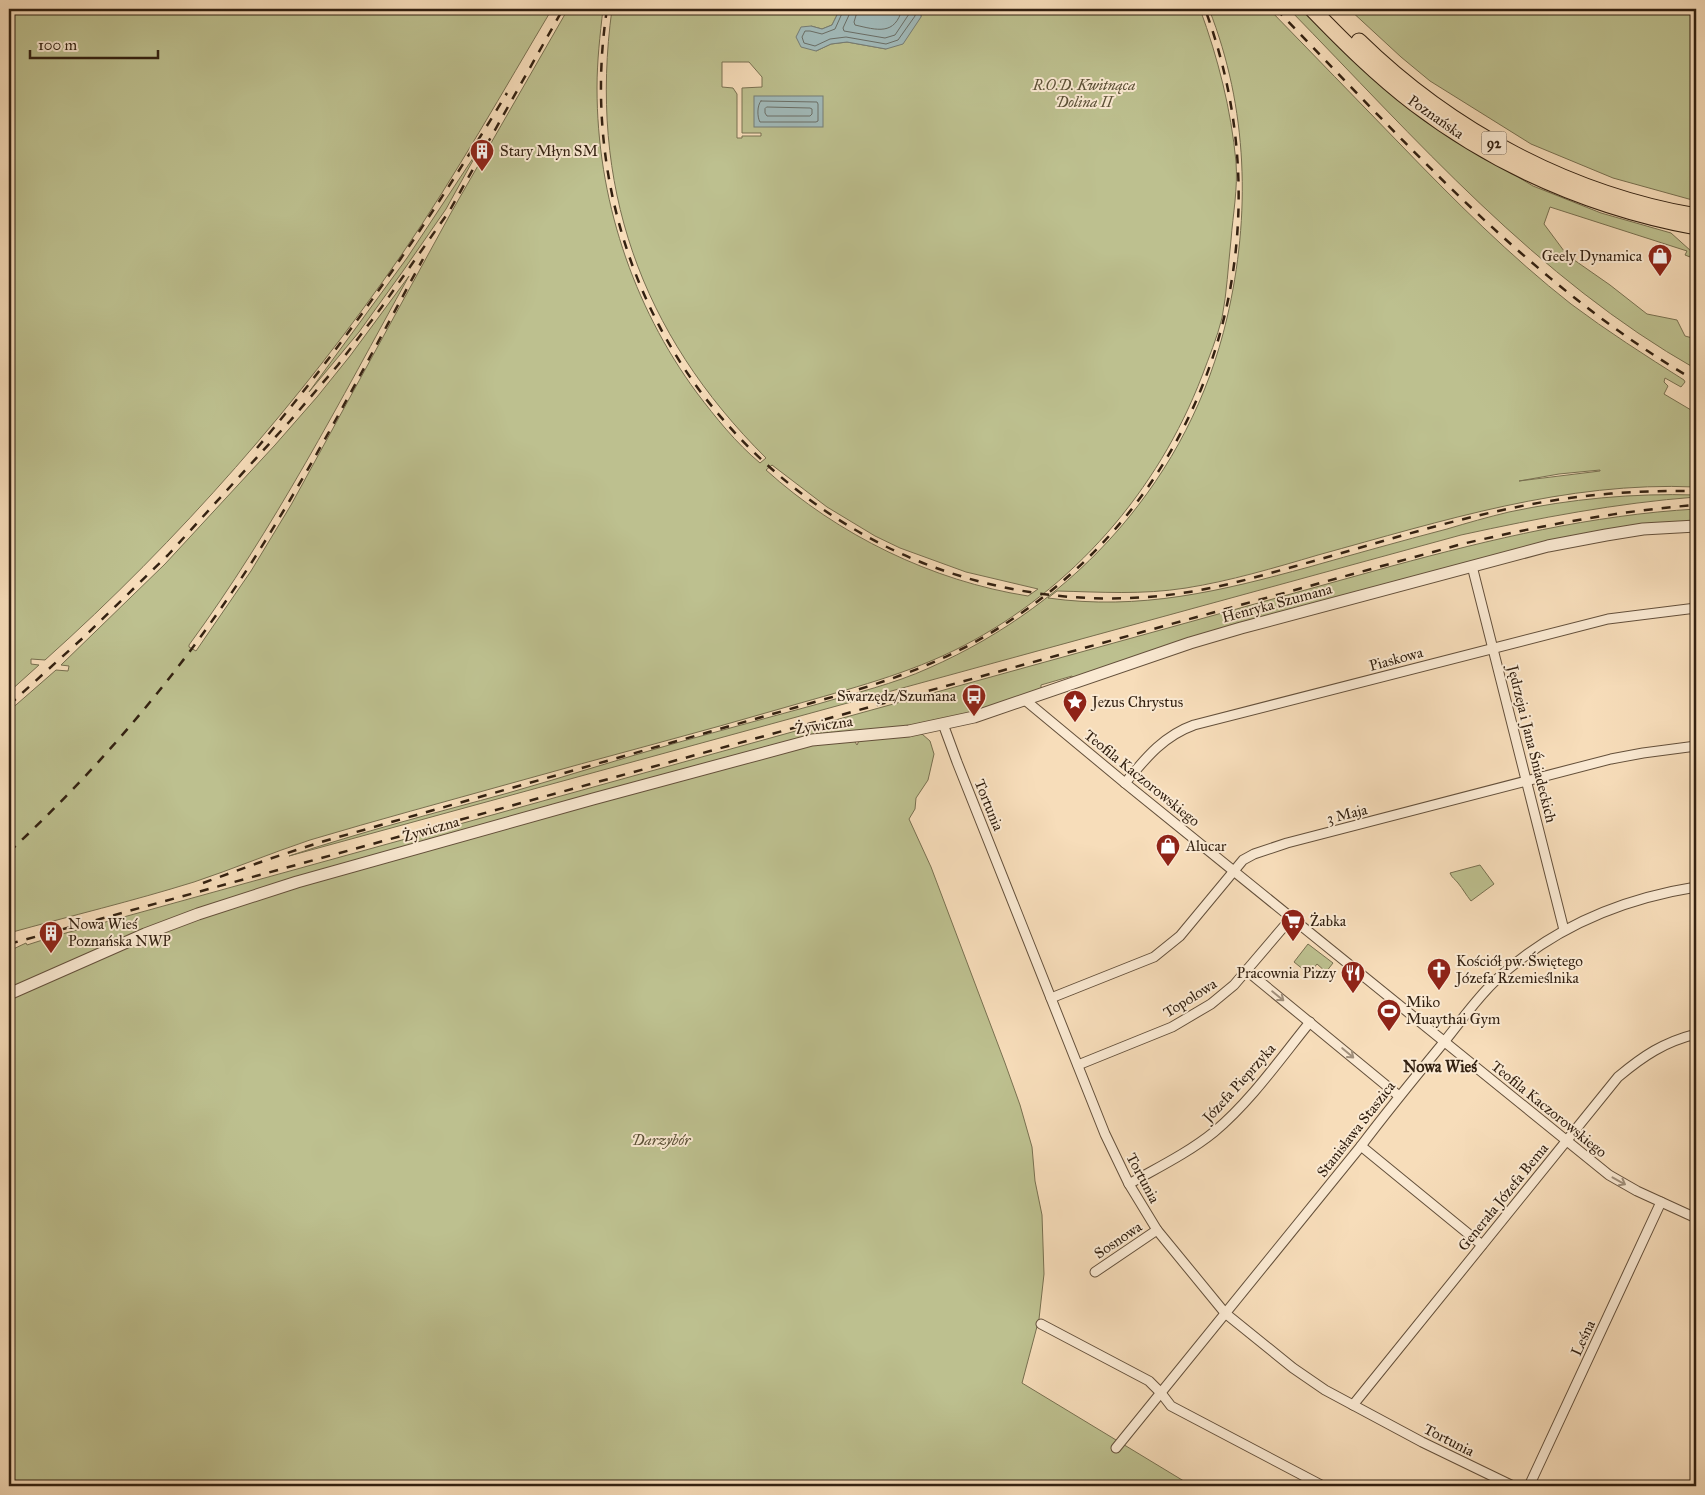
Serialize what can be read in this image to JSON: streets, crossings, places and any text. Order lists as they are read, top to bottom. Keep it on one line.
{"streets":{"main road":["Poznańska","92"],"street":["Henryka Szumana","Piaskowa","Żywiczna","Jędrzeja i Jana Śniadeckich","Teofila Kaczorowskiego","Tortunia","3 Maja","Topolowa","Józefa Pieprzyka","Stanisława Staszica","Generała Józefa Bema","Sosnowa","Leśna"]},"crossings":[["Henryka Szumana","Żywiczna"],["Henryka Szumana","Jędrzeja i Jana Śniadeckich"],["Henryka Szumana","Teofila Kaczorowskiego"],["Henryka Szumana","Tortunia"],["Piaskowa","Jędrzeja i Jana Śniadeckich"],["Piaskowa","Teofila Kaczorowskiego"],["Jędrzeja i Jana Śniadeckich","3 Maja"],["Jędrzeja i Jana Śniadeckich","Stanisława Staszica"],["Teofila Kaczorowskiego","3 Maja"],["Teofila Kaczorowskiego","Topolowa"],["Teofila Kaczorowskiego","Stanisława Staszica"],["Teofila Kaczorowskiego","Generała Józefa Bema"],["Teofila Kaczorowskiego","Leśna"],["Tortunia","3 Maja"],["Tortunia","Topolowa"],["Tortunia","Józefa Pieprzyka"],["Tortunia","Stanisława Staszica"],["Tortunia","Generała Józefa Bema"],["Tortunia","Sosnowa"]],"districts":["Nowa Wieś"],"parks":["R.O.D. Kwitnąca Dolina II","Darzybór"],"places":{"building":["Stary Młyn SM","Nowa Wieś Poznańska NWP"],"shop":["Geely Dynamica","Alucar"],"bus stop":["Swarzędz/Szumana"],"place":["Jezus Chrystus"],"supermarket":["Żabka"],"church":["Kościół pw. Świętego Józefa Rzemieślnika"],"restaurant":["Pracownia Pizzy"],"sports":["Miko Muaythai Gym"]},"scale_bar":"100 m"}
